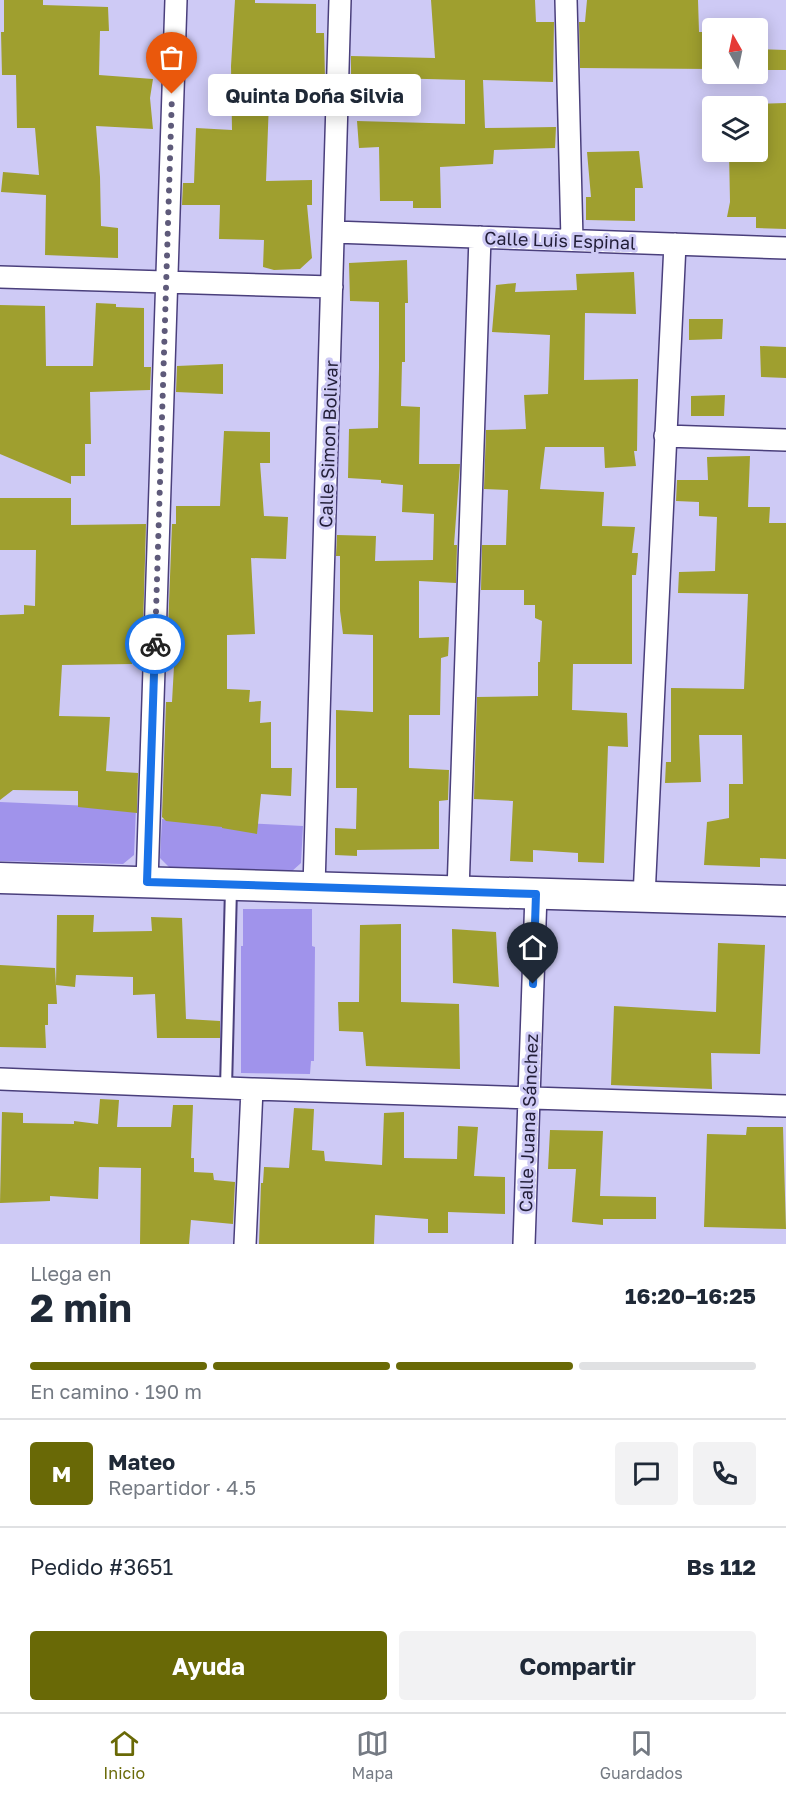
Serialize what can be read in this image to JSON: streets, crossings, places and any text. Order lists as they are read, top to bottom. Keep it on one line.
{"streets":{"street":["Calle Luis Espinal","Calle Simon Bolivar","Calle Juana Sánchez"]},"crossings":[["Calle Luis Espinal","Calle Simon Bolivar"]],"places":["Quinta Doña Silvia"],"north":"top","page":{"bubble":"Quinta Doña Silvia","heading":["2 min","Llega en","16:20–16:25"],"panel":["Mateo","Repartidor · 4.5","Pedido #3651","Bs 112"],"bar":"En camino · 190 m","round":"M","buttons":["Ayuda","Compartir"],"tabs":["Inicio","Mapa","Guardados"]}}
